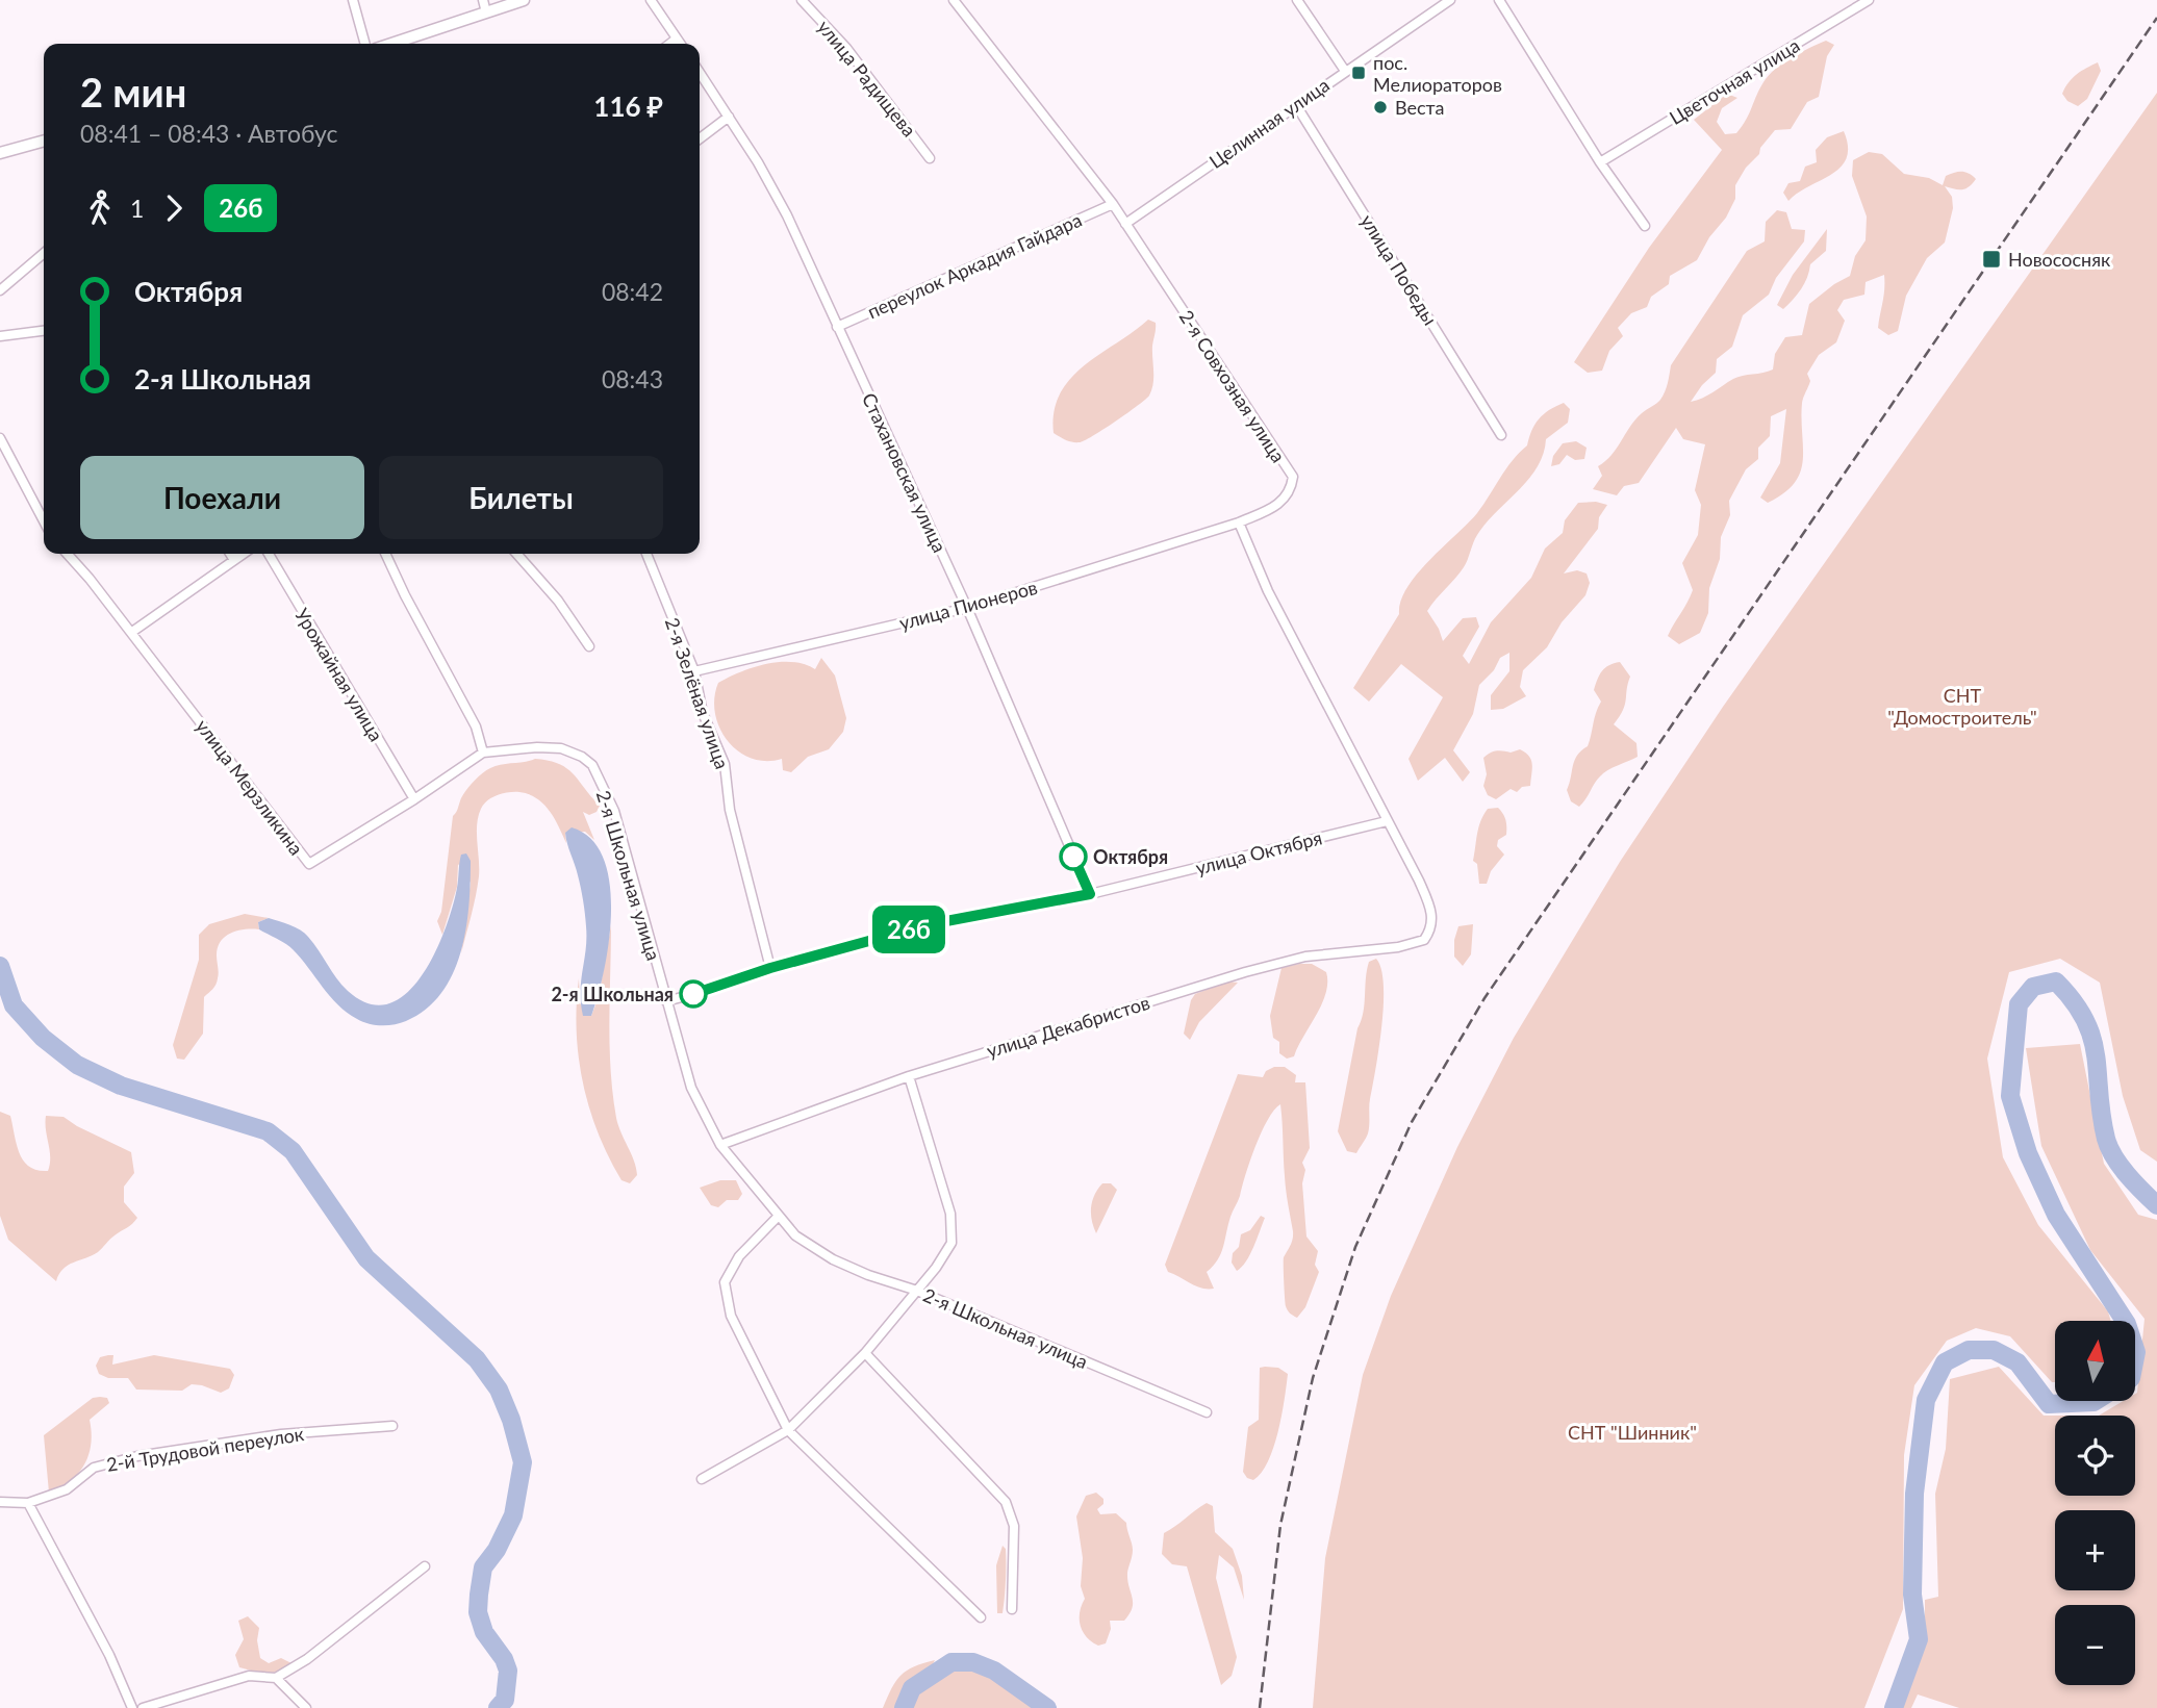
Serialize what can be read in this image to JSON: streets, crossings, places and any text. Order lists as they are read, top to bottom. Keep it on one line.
{"streets":{"street":["улица Радищева","Цветочная улица","Целинная улица","переулок Аркадия Гайдара","улица Победы","2-я Совхозная улица","Стахановская улица","улица Пионеров","Урожайная улица","2-я Зелёная улица","улица Мерзликина","улица Октября","2-я Школьная улица","улица Декабристов","2-й Трудовой переулок"]},"crossings":[["Целинная улица","улица Победы"],["Целинная улица","2-я Совхозная улица"],["переулок Аркадия Гайдара","2-я Совхозная улица"],["переулок Аркадия Гайдара","Стахановская улица"],["2-я Совхозная улица","улица Пионеров"],["Стахановская улица","улица Пионеров"],["Стахановская улица","улица Октября"],["улица Пионеров","2-я Зелёная улица"],["Урожайная улица","улица Мерзликина"],["2-я Зелёная улица","улица Октября"],["улица Мерзликина","2-я Школьная улица"],["улица Октября","2-я Школьная улица"],["улица Октября","улица Декабристов"],["2-я Школьная улица","улица Декабристов"]],"parks":["СНТ \"Домостроитель\"","СНТ \"Шинник\""],"places":{"transit":["пос. Мелиораторов","Новососняк"],"other":["Веста","Октября","2-я Школьная"]},"lines":["bus line 26б"],"north":"top","page":{"on_map":"26б","heading":["2 мин","08:41 – 08:43 · Автобус","116 ₽"],"legs":["1","26б"],"list":[{"name":"Октября","value":"08:42"},{"name":"2-я Школьная","value":"08:43"}],"buttons":["Поехали","Билеты"],"map_buttons":["+","−"]}}
